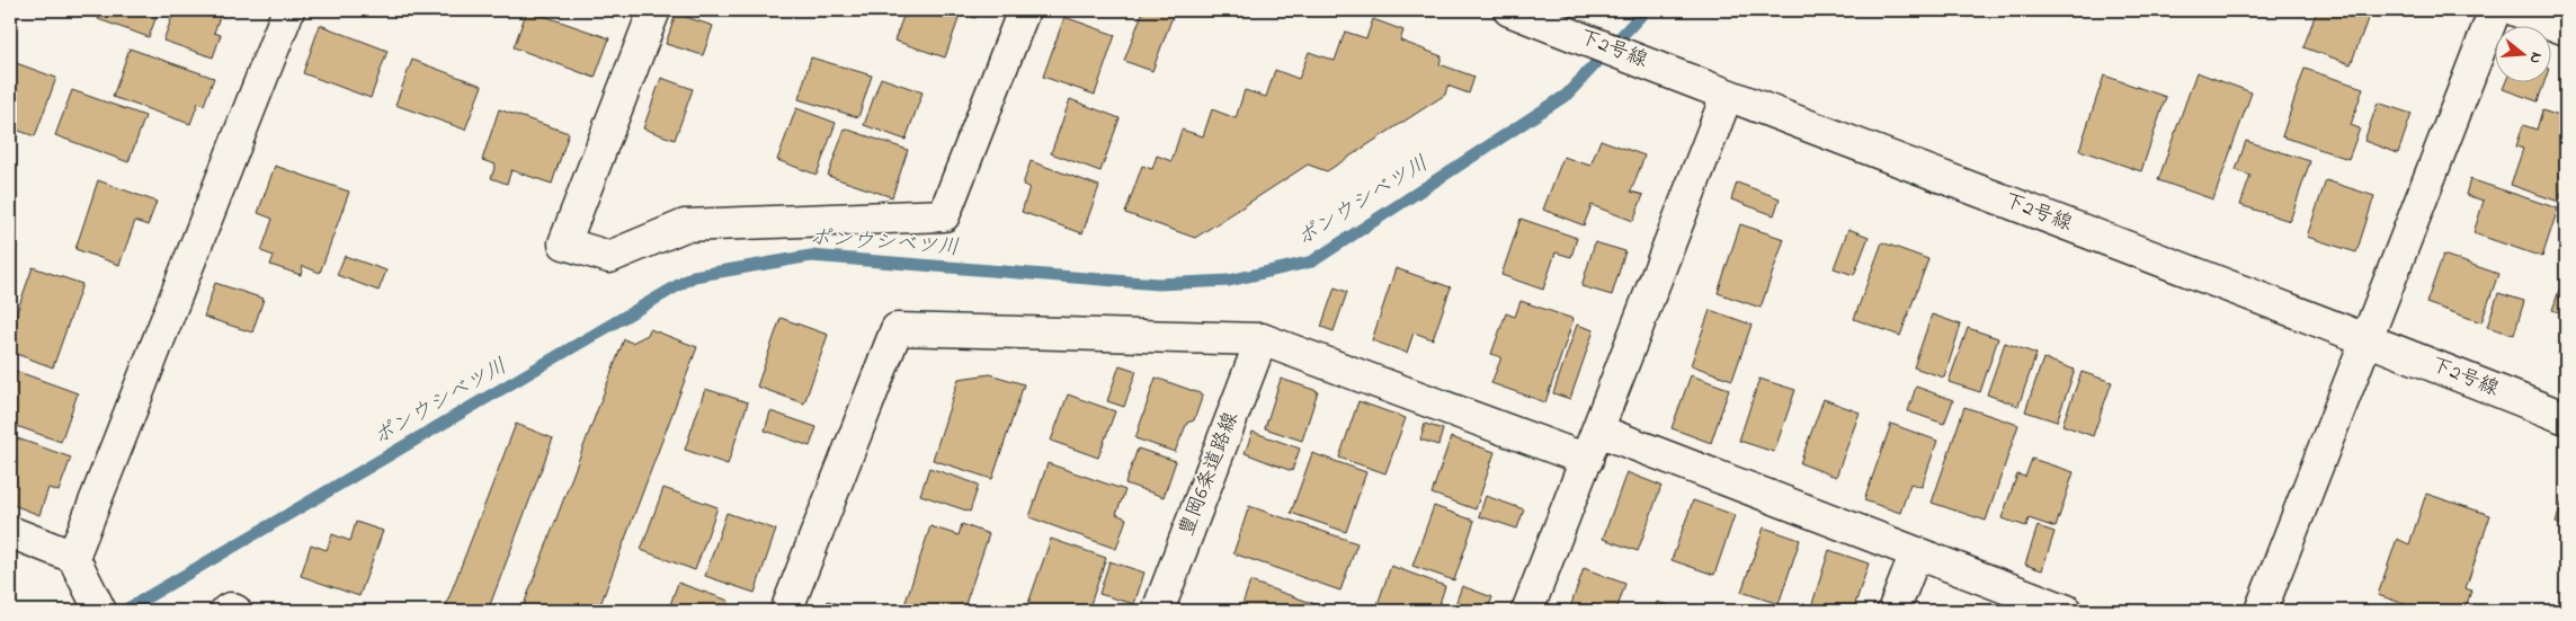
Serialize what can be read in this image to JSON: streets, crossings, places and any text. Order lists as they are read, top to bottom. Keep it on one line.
{"streets":{"street":["下2号線","豊岡6条道路線"]},"water":["ポンウシベツ川"],"north":"right"}
